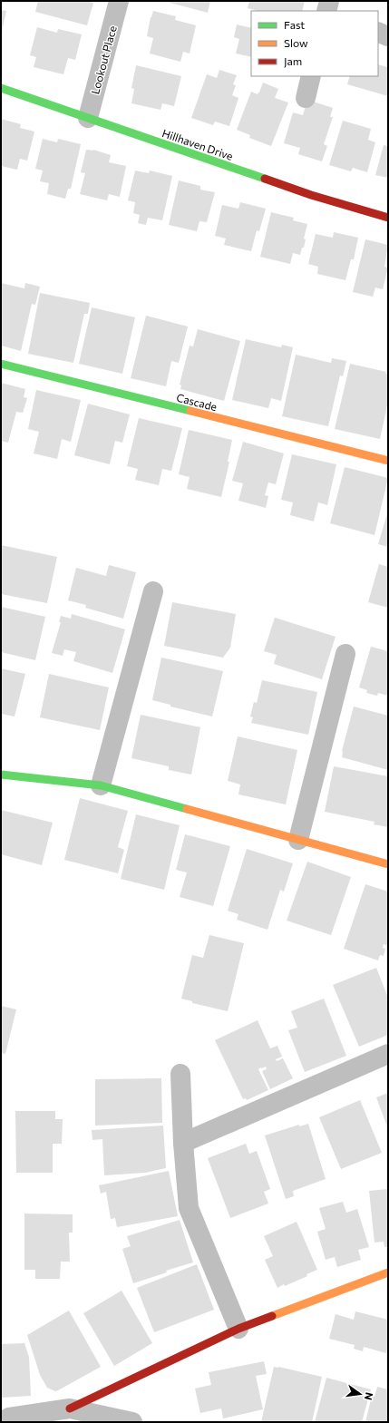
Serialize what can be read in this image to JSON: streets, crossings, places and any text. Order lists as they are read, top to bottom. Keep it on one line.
{"streets":{"street":["Lookout Place","Hillhaven Drive","Cascade"]},"crossings":[["Lookout Place","Hillhaven Drive"]],"legend":["Fast","Slow","Jam"],"north":"right"}
